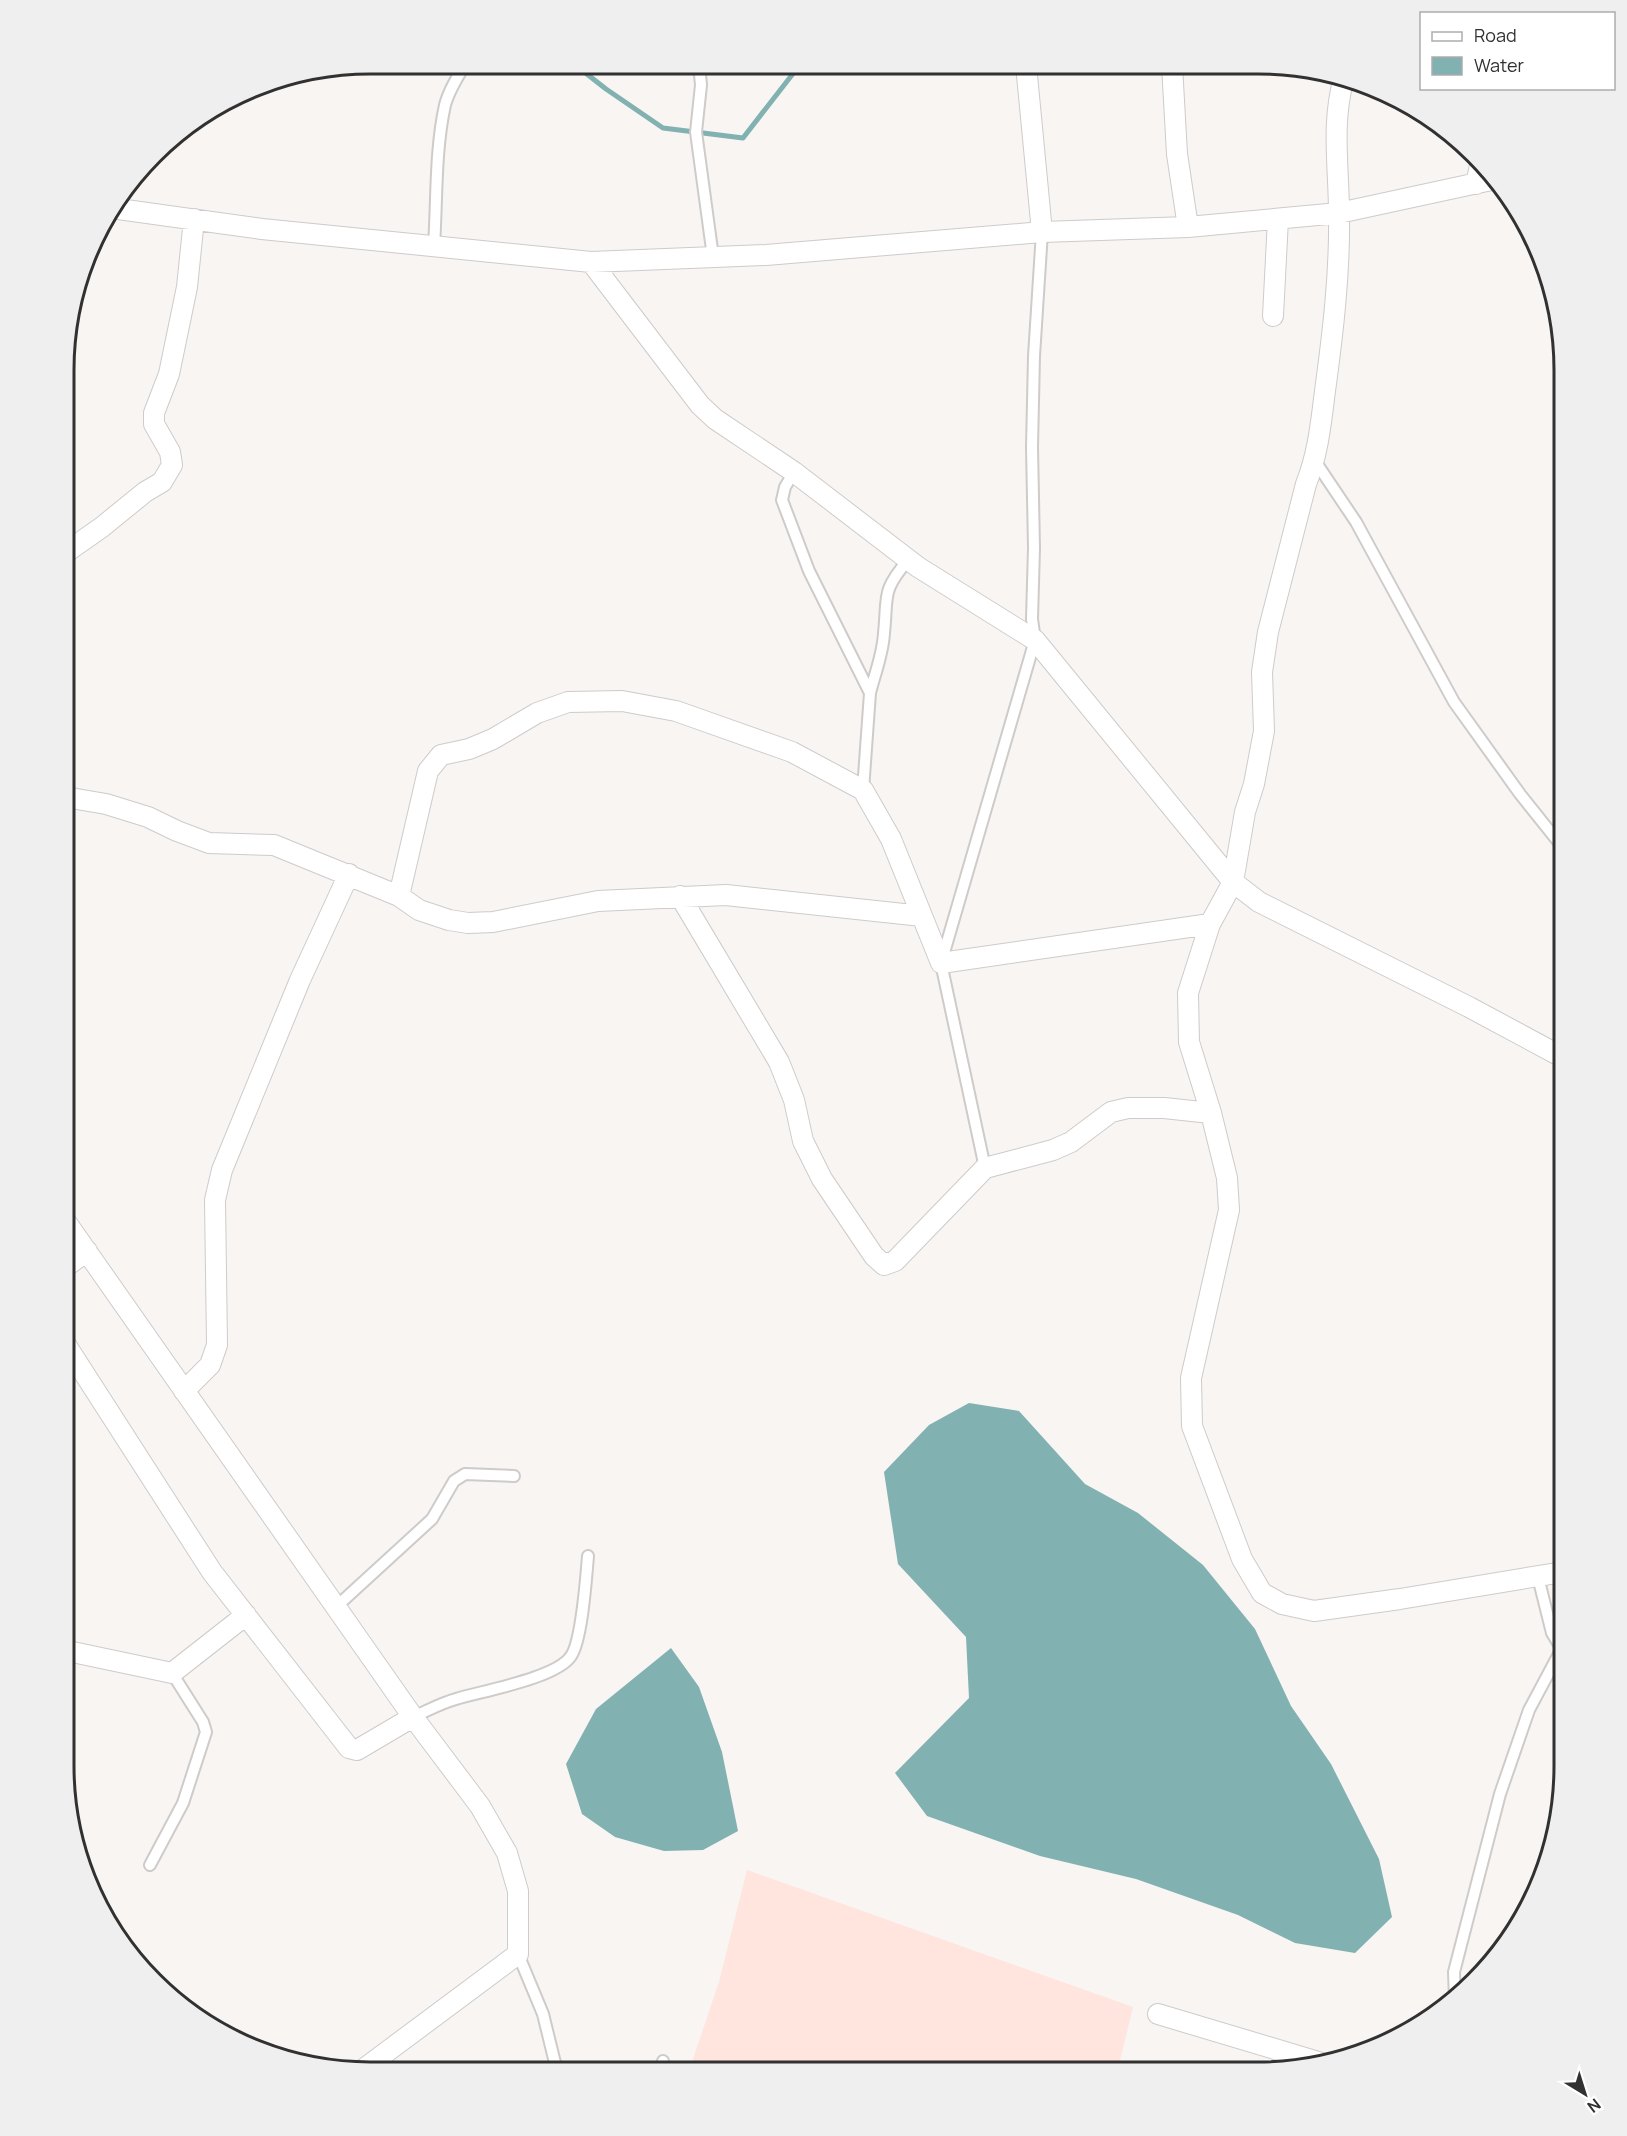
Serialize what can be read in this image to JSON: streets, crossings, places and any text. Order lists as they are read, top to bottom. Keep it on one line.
{"legend":["Road","Water"],"north":"bottom right"}
